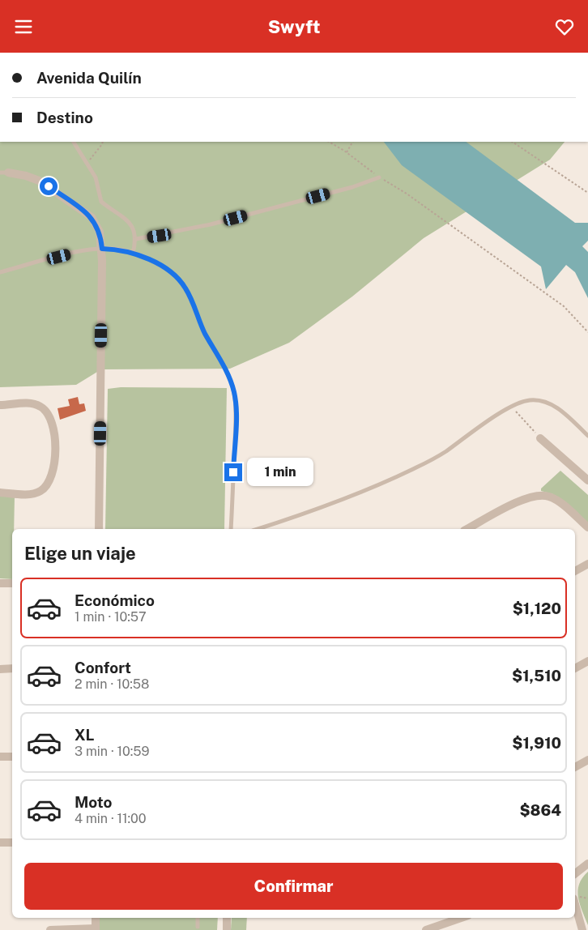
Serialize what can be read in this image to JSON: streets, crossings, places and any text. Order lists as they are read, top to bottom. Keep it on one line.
{"page":{"header":"Swyft","banner":["Avenida Quilín","Destino"],"bubble":"1 min","heading":"Elige un viaje","list":[{"name":"Económico","note":"1 min · 10:57","value":"$1,120"},{"name":"Confort","note":"2 min · 10:58","value":"$1,510"},{"name":"XL","note":"3 min · 10:59","value":"$1,910"},{"name":"Moto","note":"4 min · 11:00","value":"$864"}],"buttons":"Confirmar"}}
